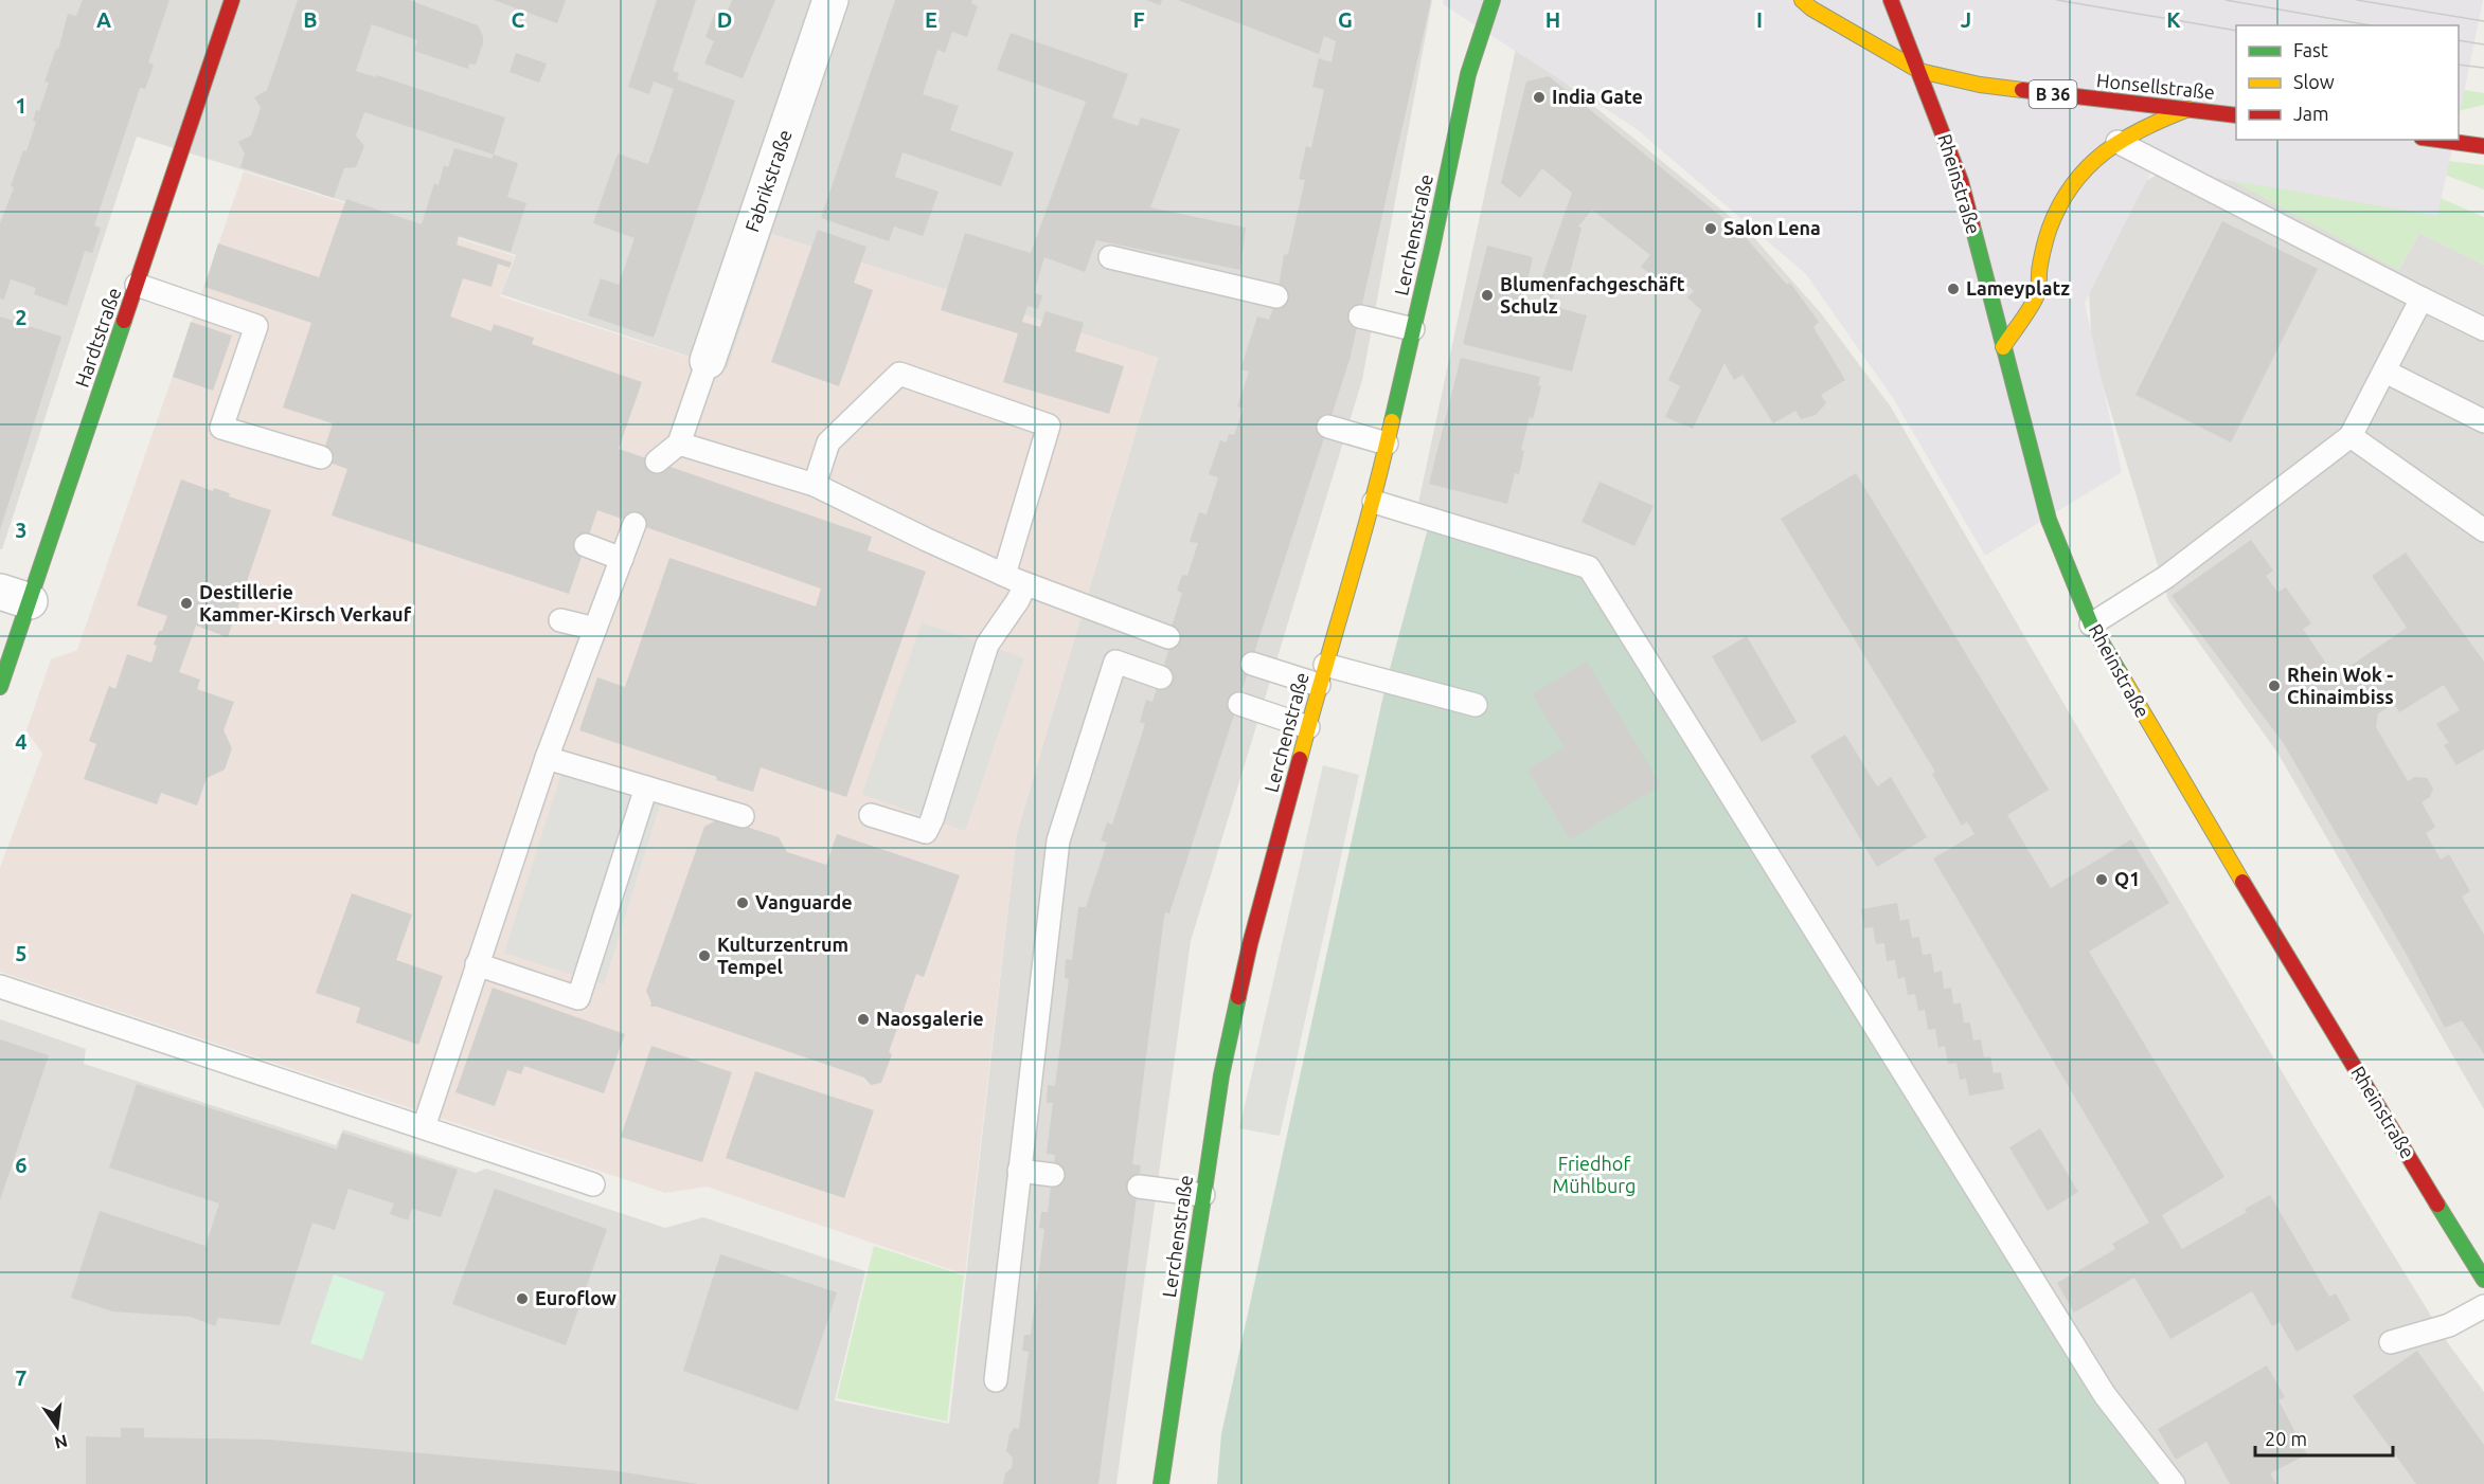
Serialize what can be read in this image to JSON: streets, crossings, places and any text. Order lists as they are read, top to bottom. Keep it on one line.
{"streets":{"street":["Honsellstraße","B 36","Fabrikstraße","Rheinstraße","Lerchenstraße","Hardtstraße"]},"crossings":[["Honsellstraße","Rheinstraße"]],"parks":["Friedhof Mühlburg"],"places":["India Gate","Salon Lena","Lameyplatz","Blumenfachgeschäft Schulz","Destillerie Kammer-Kirsch Verkauf","Rhein Wok - Chinaimbiss","Q1","Vanguarde","Kulturzentrum Tempel","Naosgalerie","Euroflow"],"legend":["Fast","Slow","Jam"],"scale_bar":"20 m","north":"bottom","grid":{"columns":["A","B","C","D","E","F","G","H","I","J","K"],"rows":["1","2","3","4","5","6","7"]}}
